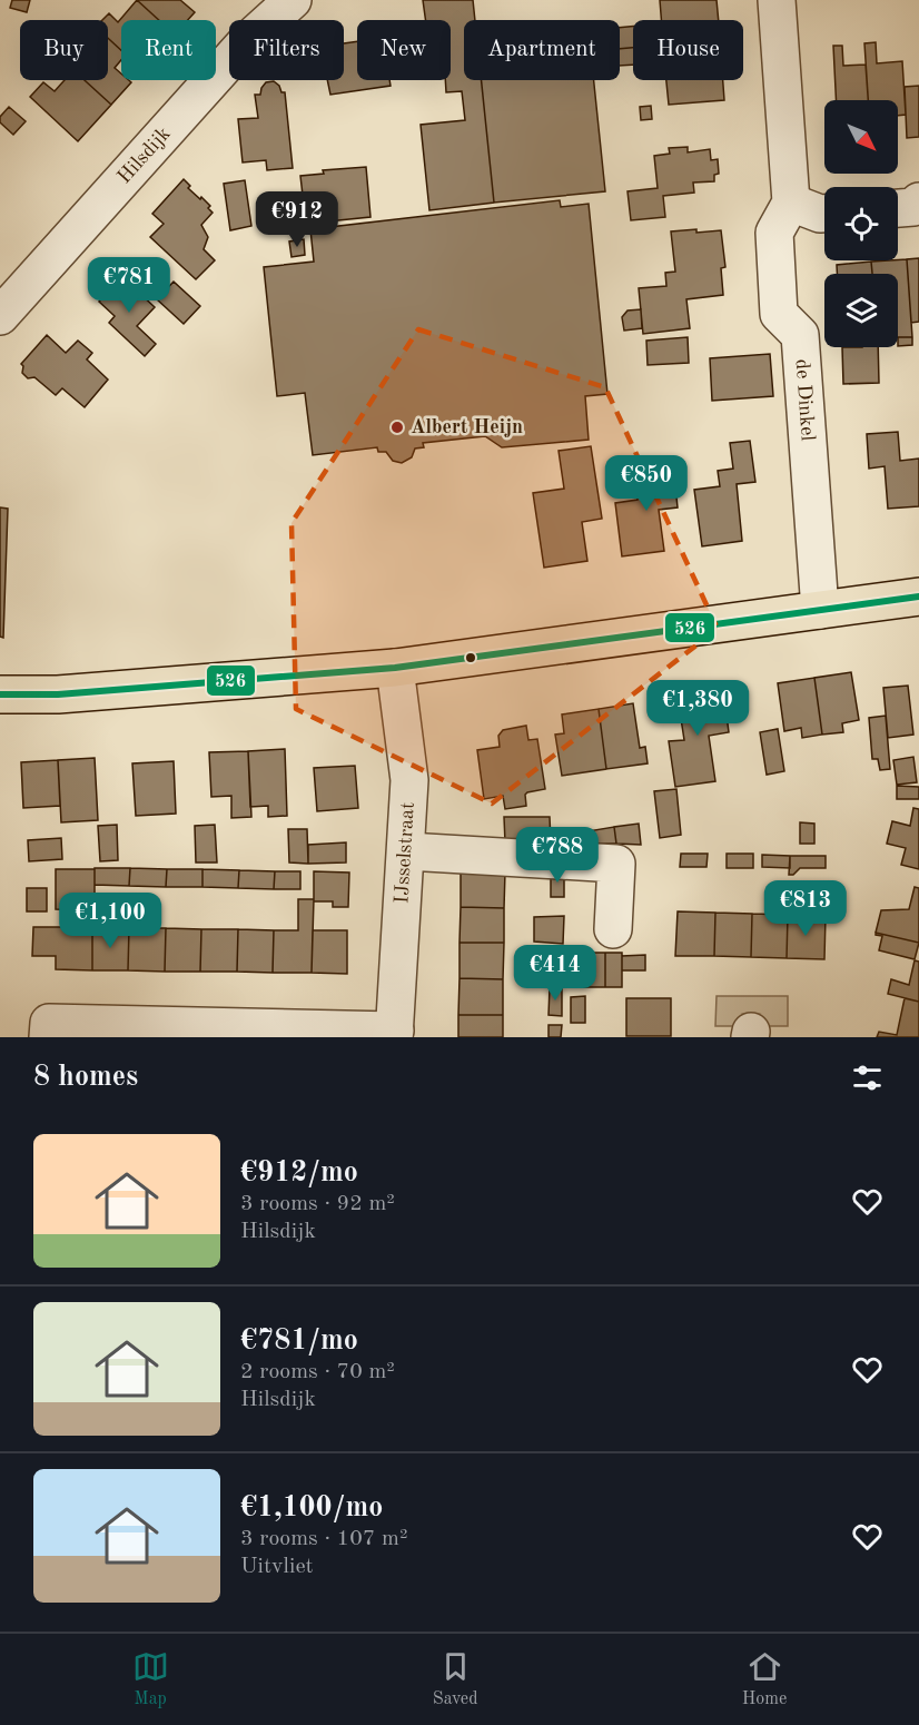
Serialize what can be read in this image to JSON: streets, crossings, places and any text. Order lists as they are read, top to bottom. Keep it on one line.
{"streets":{"street":["Hilsdijk","de Dinkel","IJsselstraat"]},"places":["Albert Heijn"],"lines":["transit line 526"],"north":"bottom right","page":{"chip":["Buy","Rent","Filters","New","Apartment","House"],"price":["€912","€781","€850","€1,380","€788","€813","€1,100","€414"],"heading":"8 homes","list":[{"name":"€912/mo","note":"3 rooms · 92 m² · Hilsdijk"},{"name":"€781/mo","note":"2 rooms · 70 m² · Hilsdijk"},{"name":"€1,100/mo","note":"3 rooms · 107 m² · Uitvliet"}],"tabs":["Map","Saved","Home"]}}
